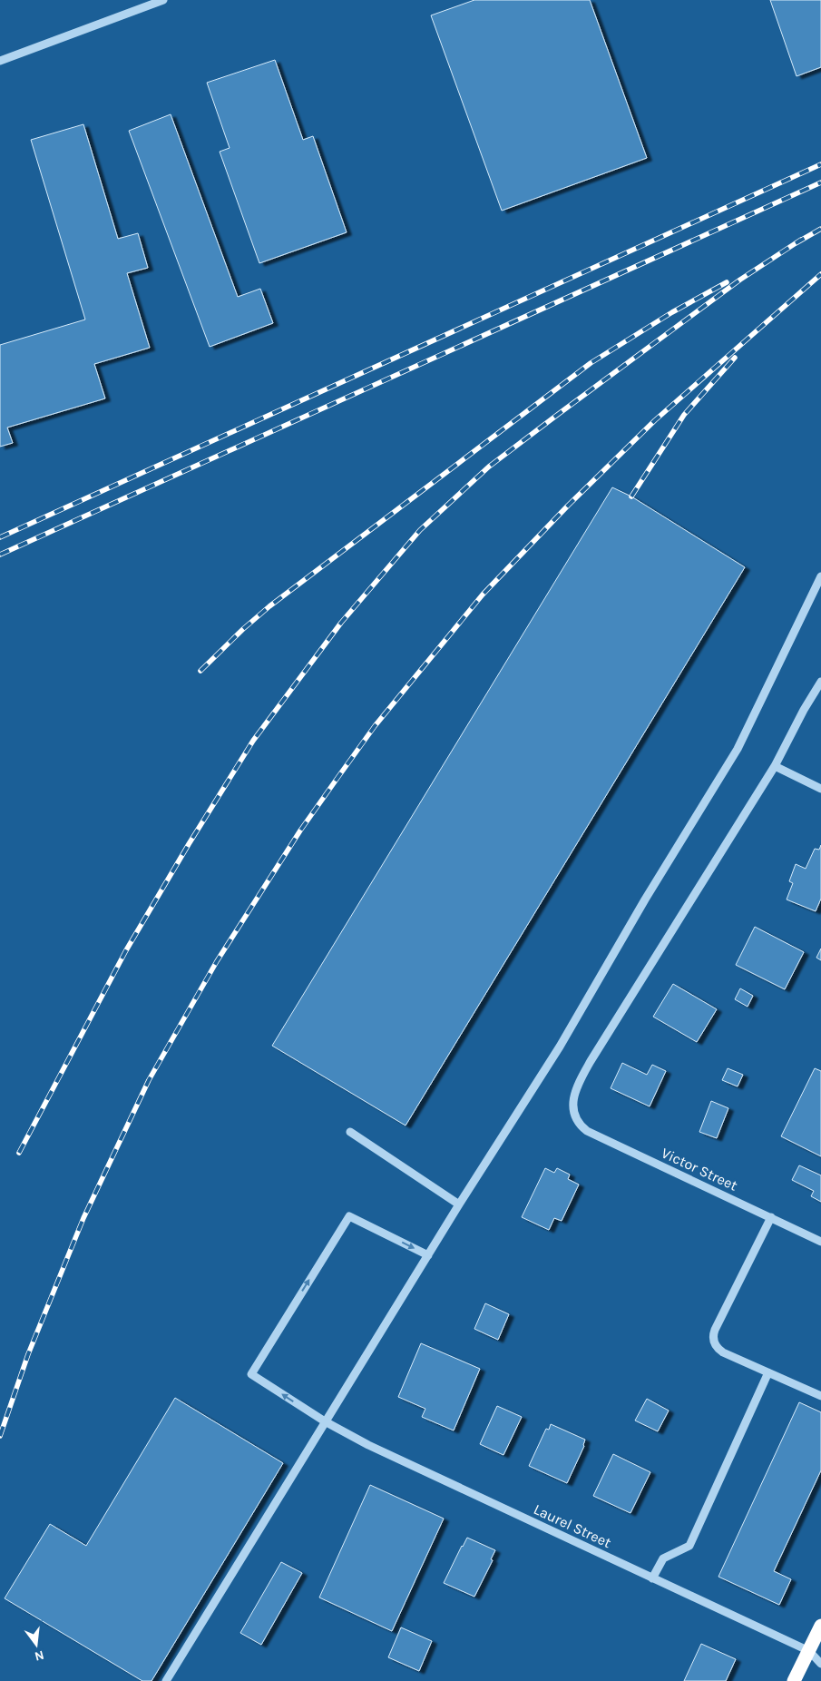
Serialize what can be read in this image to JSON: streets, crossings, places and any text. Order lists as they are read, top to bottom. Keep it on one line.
{"streets":{"street":["Victor Street","Laurel Street"]},"north":"bottom"}
